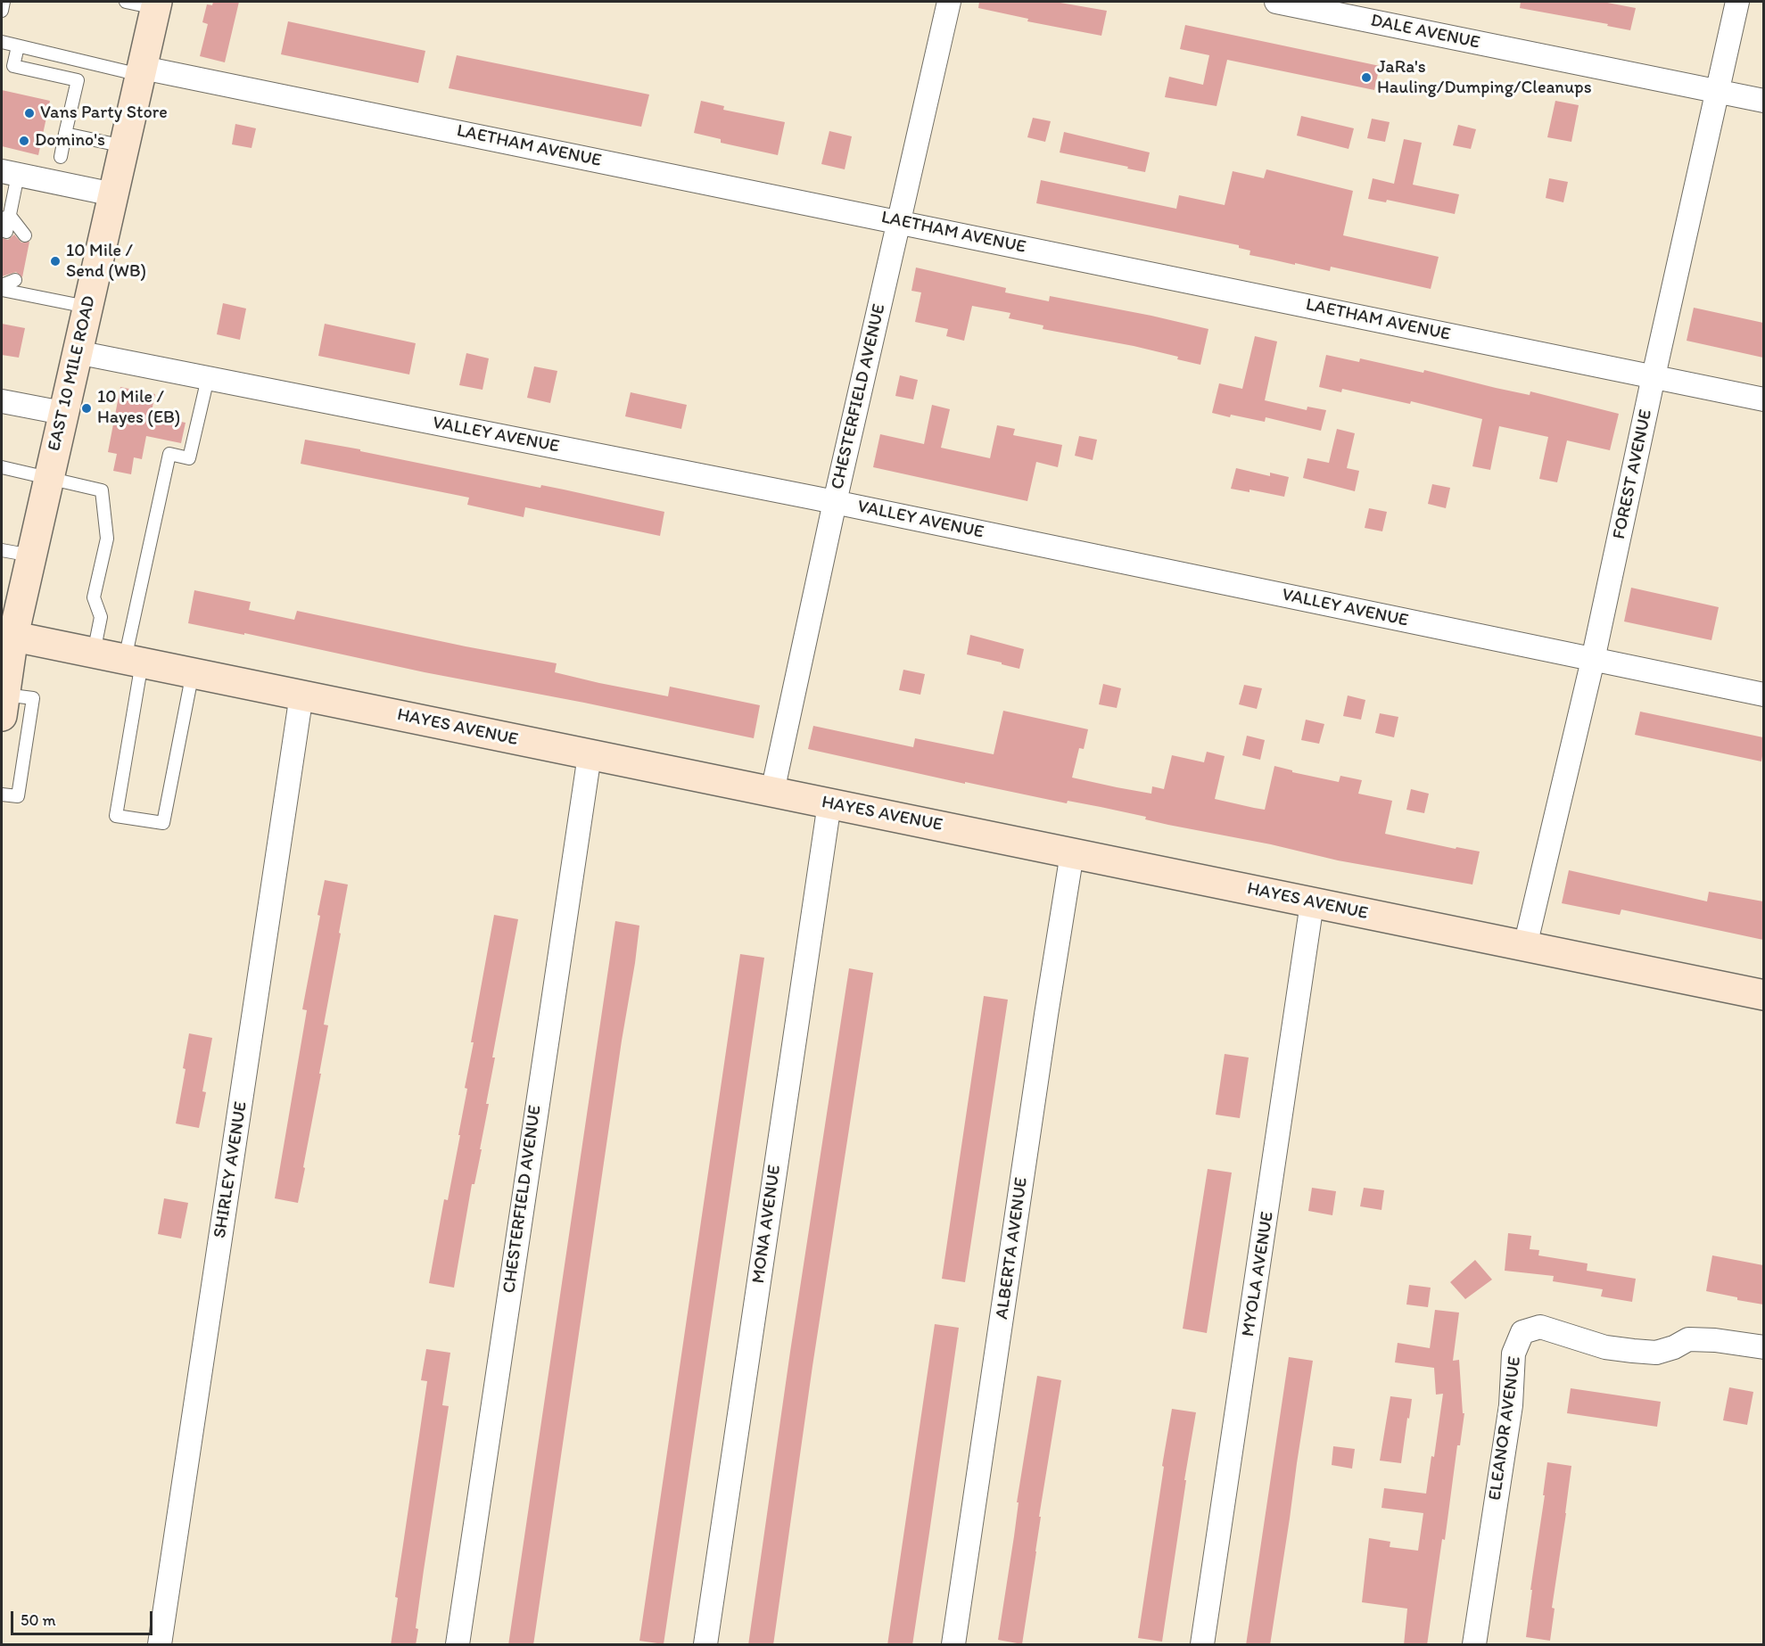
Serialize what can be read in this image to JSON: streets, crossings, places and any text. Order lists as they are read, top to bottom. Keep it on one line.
{"streets":{"street":["DALE AVENUE","LAETHAM AVENUE","EAST 10 MILE ROAD","CHESTERFIELD AVENUE","VALLEY AVENUE","FOREST AVENUE","HAYES AVENUE","SHIRLEY AVENUE","MONA AVENUE","ALBERTA AVENUE","MYOLA AVENUE","ELEANOR AVENUE"]},"crossings":[["DALE AVENUE","FOREST AVENUE"],["LAETHAM AVENUE","EAST 10 MILE ROAD"],["LAETHAM AVENUE","CHESTERFIELD AVENUE"],["LAETHAM AVENUE","FOREST AVENUE"],["EAST 10 MILE ROAD","VALLEY AVENUE"],["EAST 10 MILE ROAD","HAYES AVENUE"],["CHESTERFIELD AVENUE","VALLEY AVENUE"],["CHESTERFIELD AVENUE","HAYES AVENUE"],["VALLEY AVENUE","FOREST AVENUE"],["FOREST AVENUE","HAYES AVENUE"],["HAYES AVENUE","SHIRLEY AVENUE"],["HAYES AVENUE","MONA AVENUE"],["HAYES AVENUE","ALBERTA AVENUE"],["HAYES AVENUE","MYOLA AVENUE"]],"places":["JaRa's Hauling/Dumping/Cleanups","Vans Party Store","Domino's","10 Mile / Send (WB)","10 Mile / Hayes (EB)"],"scale_bar":"50 m"}
